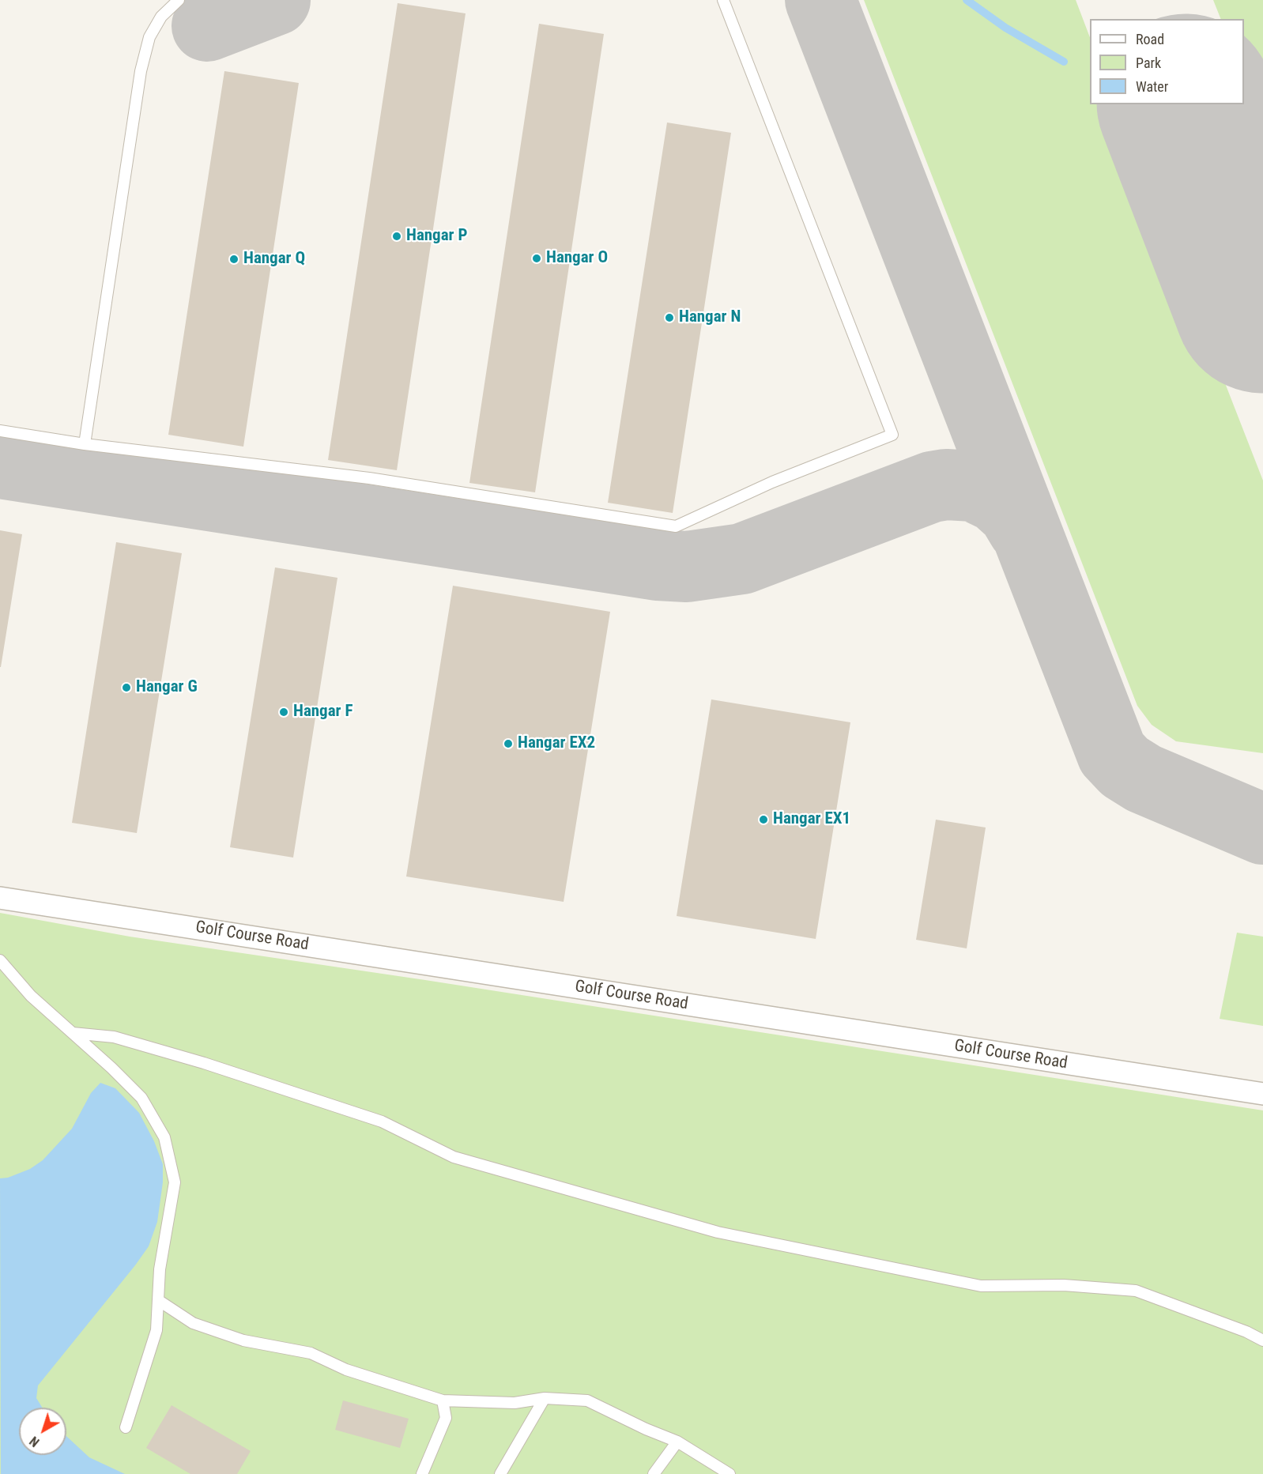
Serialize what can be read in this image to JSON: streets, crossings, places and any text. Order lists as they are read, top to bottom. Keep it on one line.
{"streets":{"street":["Golf Course Road"]},"places":["Hangar P","Hangar O","Hangar Q","Hangar N","Hangar G","Hangar F","Hangar EX2","Hangar EX1"],"legend":["Road","Park","Water"],"north":"bottom left"}
